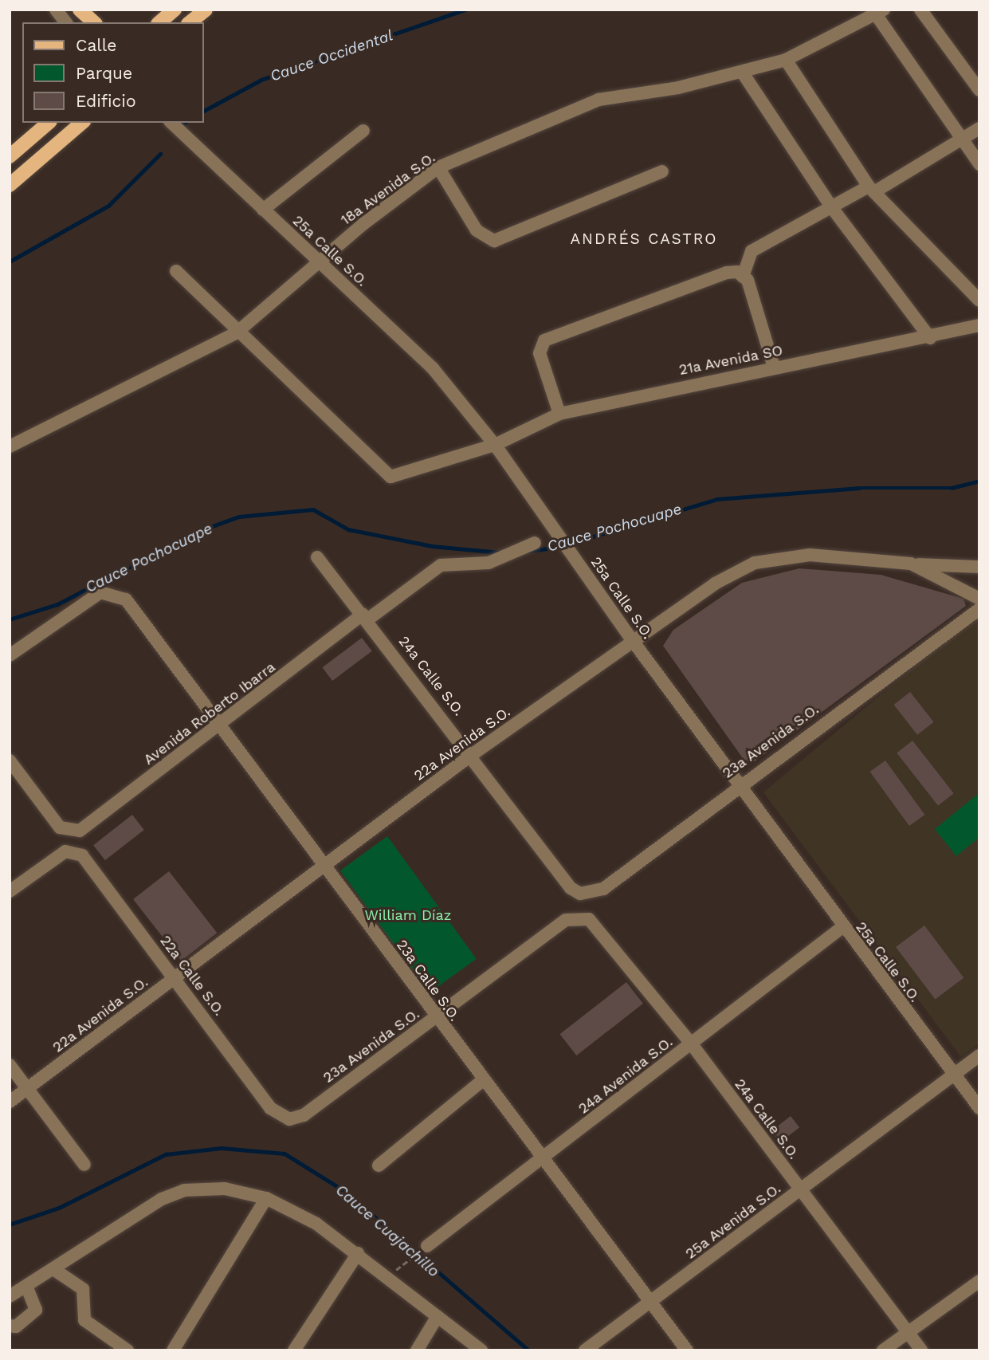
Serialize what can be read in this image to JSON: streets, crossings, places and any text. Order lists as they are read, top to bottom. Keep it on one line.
{"streets":{"street":["18a Avenida S.O.","25a Calle S.O.","21a Avenida SO","24a Calle S.O.","Avenida Roberto Ibarra","23a Avenida S.O.","22a Avenida S.O.","22a Calle S.O.","23a Calle S.O.","24a Avenida S.O.","25a Avenida S.O."]},"crossings":[["18a Avenida S.O.","25a Calle S.O."],["18a Avenida S.O.","21a Avenida SO"],["25a Calle S.O.","21a Avenida SO"],["25a Calle S.O.","23a Avenida S.O."],["25a Calle S.O.","22a Avenida S.O."],["25a Calle S.O.","24a Avenida S.O."],["25a Calle S.O.","25a Avenida S.O."],["24a Calle S.O.","Avenida Roberto Ibarra"],["24a Calle S.O.","23a Avenida S.O."],["24a Calle S.O.","22a Avenida S.O."],["24a Calle S.O.","24a Avenida S.O."],["24a Calle S.O.","25a Avenida S.O."],["Avenida Roberto Ibarra","23a Calle S.O."],["23a Avenida S.O.","22a Calle S.O."],["23a Avenida S.O.","23a Calle S.O."],["22a Avenida S.O.","22a Calle S.O."],["22a Avenida S.O.","23a Calle S.O."],["23a Calle S.O.","24a Avenida S.O."],["23a Calle S.O.","25a Avenida S.O."]],"districts":["ANDRÉS CASTRO"],"water":["Cauce Occidental","Cauce Pochocuape","Cauce Cuajachillo"],"parks":["William Díaz"],"legend":["Calle","Parque","Edificio"]}
